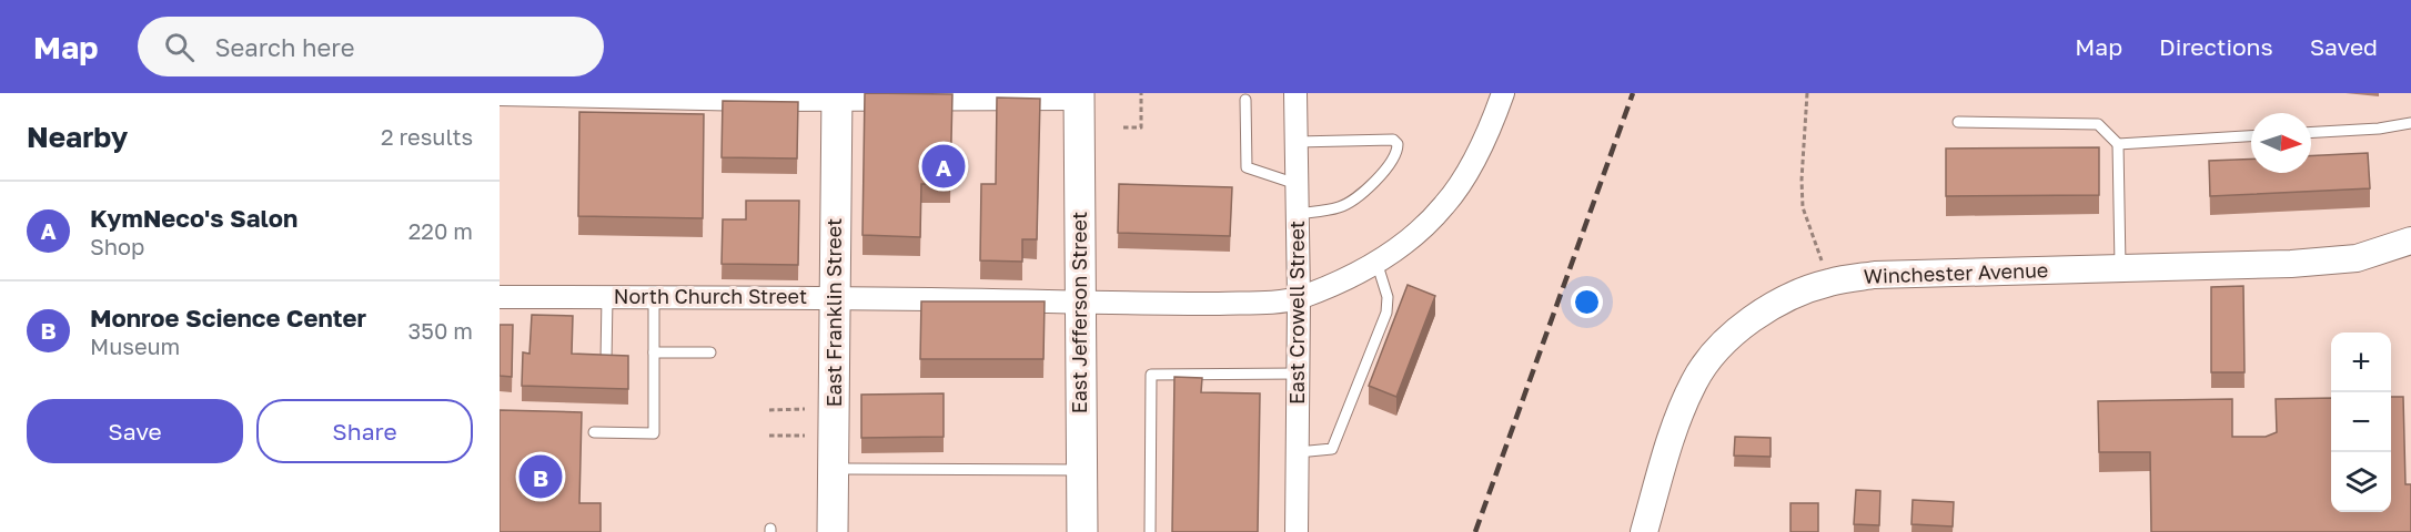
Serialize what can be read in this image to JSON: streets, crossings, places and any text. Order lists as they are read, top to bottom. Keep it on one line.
{"streets":{"main road":["East Franklin Street","East Jefferson Street"],"street":["Winchester Avenue","North Church Street","East Crowell Street"]},"crossings":[["North Church Street","East Franklin Street"],["North Church Street","East Jefferson Street"],["North Church Street","East Crowell Street"]],"north":"right","page":{"header":"Map","search":"Search here","nav":["Map","Directions","Saved"],"heading":["Nearby","2 results"],"pins":["A","B"],"list":[{"mark":"A","name":"KymNeco's Salon","note":"Shop","value":"220 m"},{"mark":"B","name":"Monroe Science Center","note":"Museum","value":"350 m"}],"map_buttons":["+","−"],"buttons":["Save","Share"]}}
